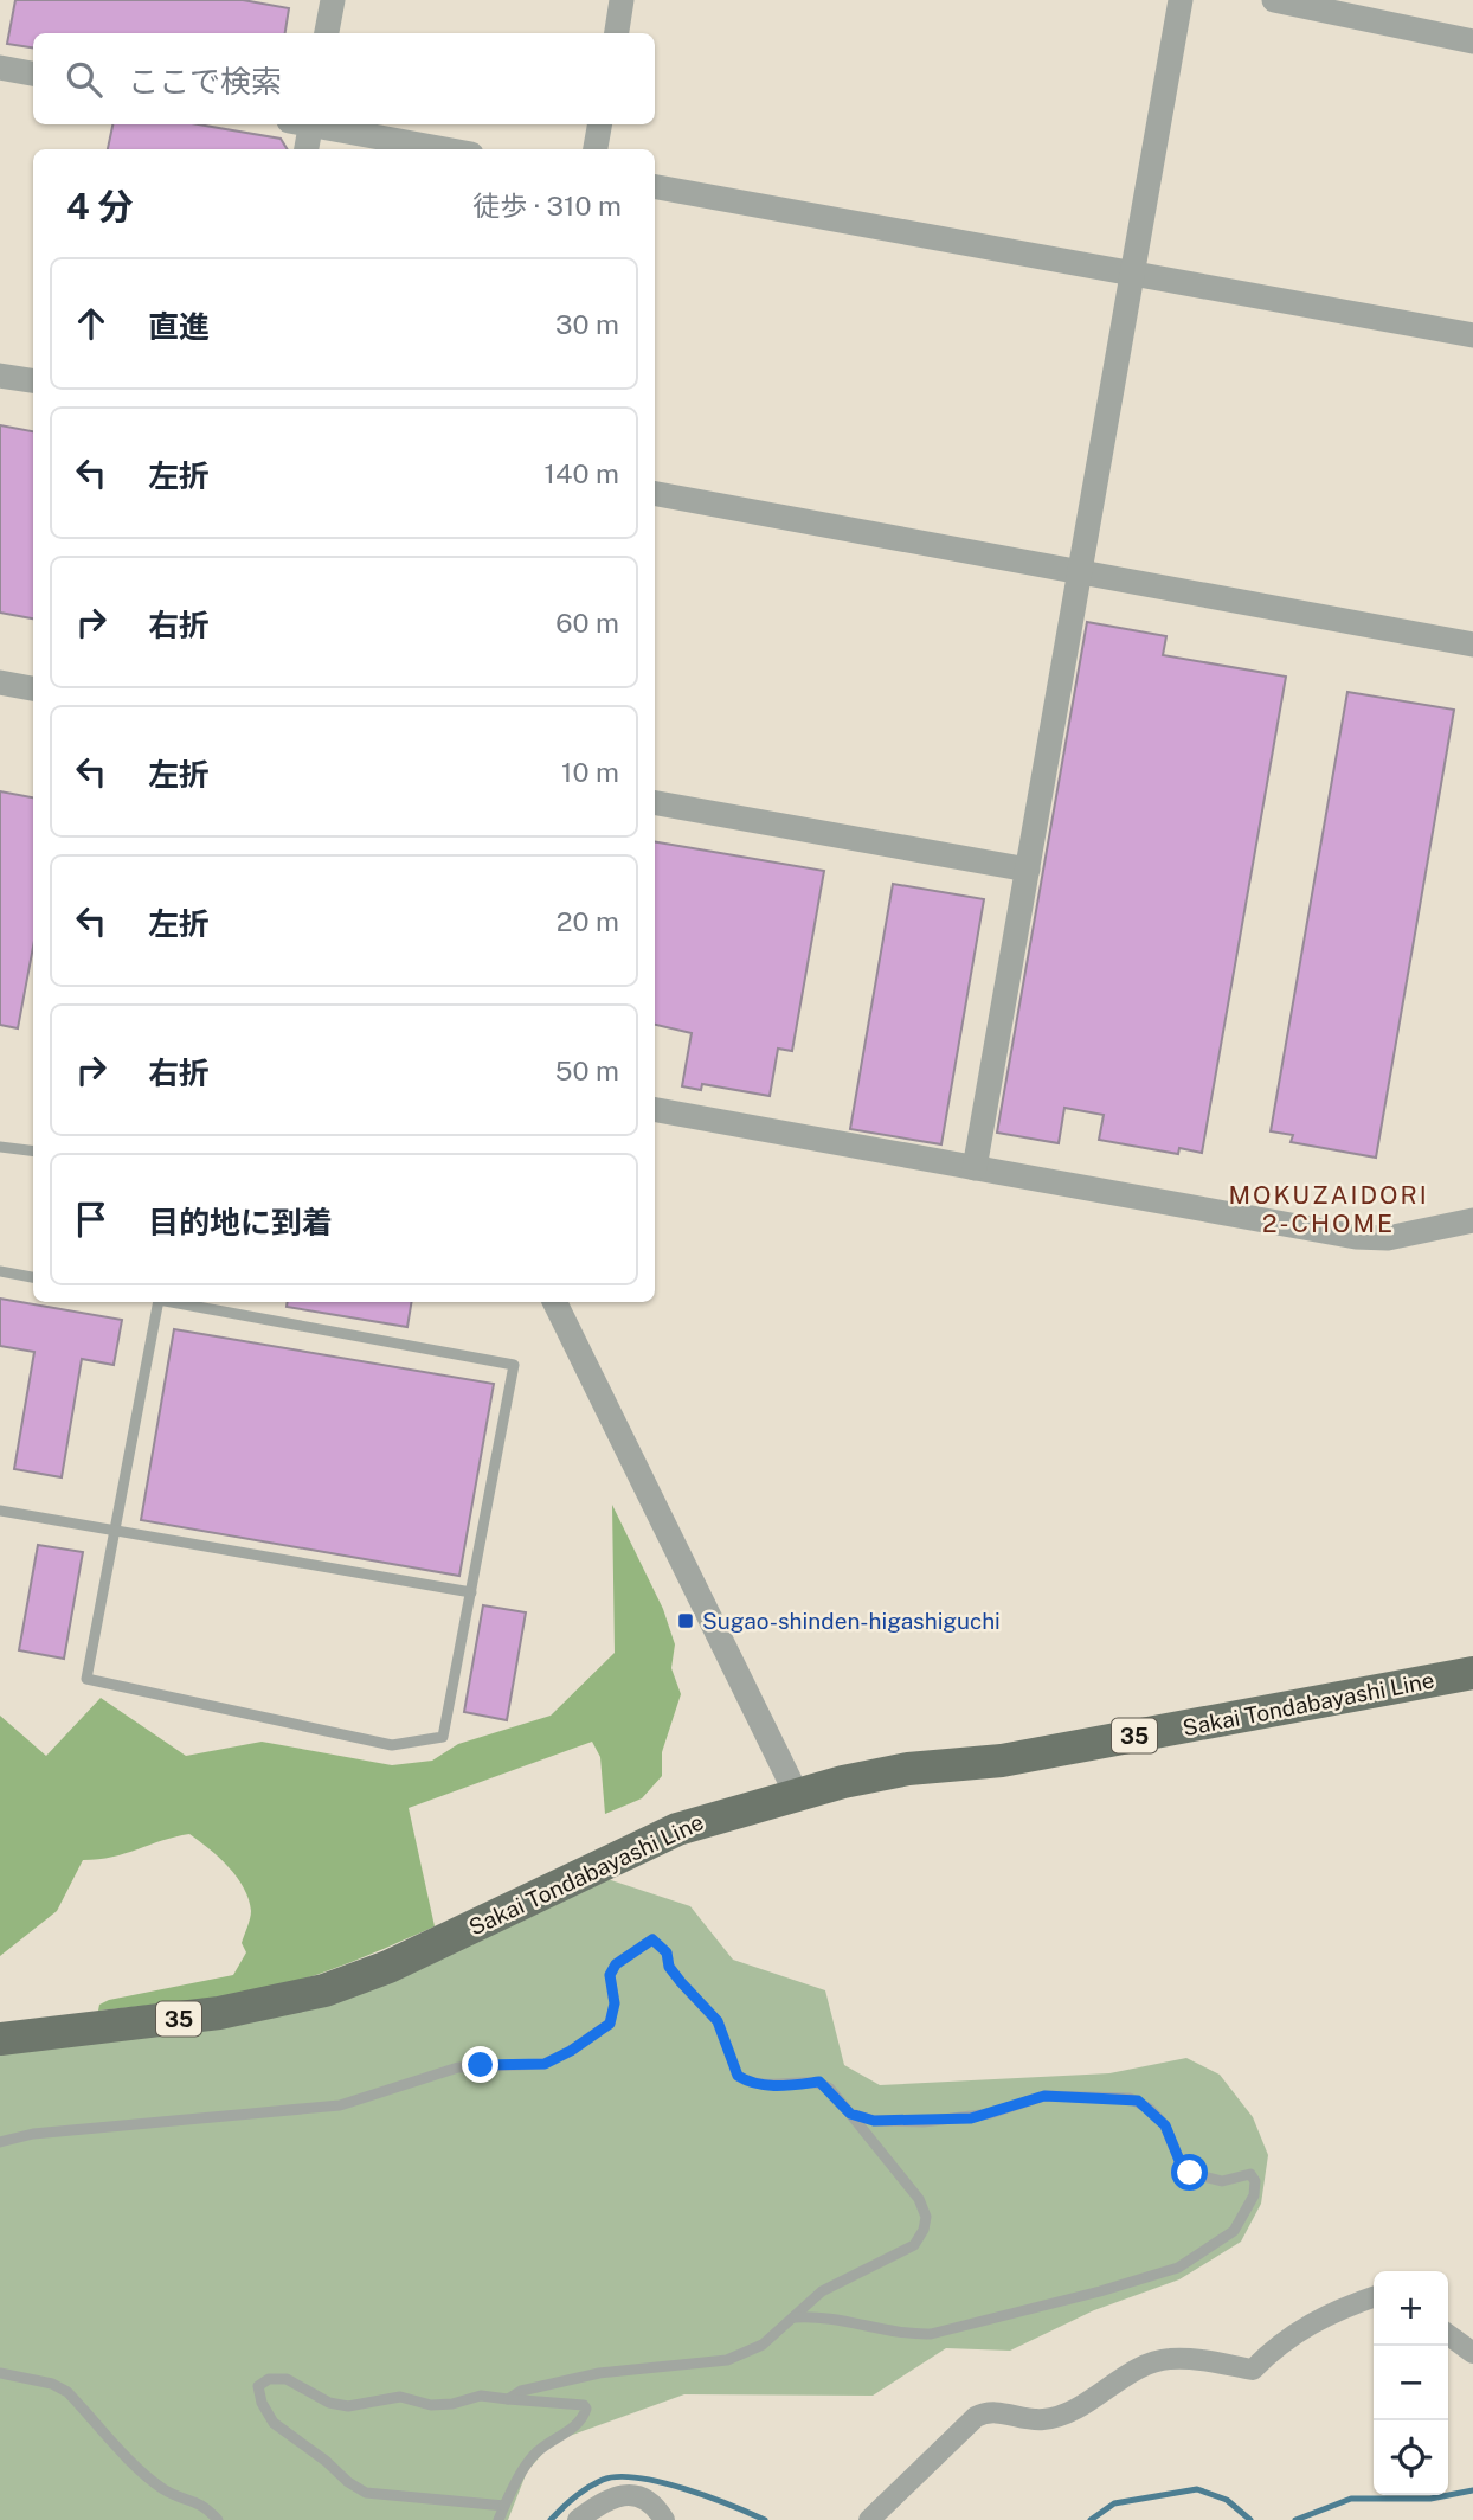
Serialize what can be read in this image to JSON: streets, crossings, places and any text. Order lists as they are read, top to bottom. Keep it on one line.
{"streets":{"main road":["Sakai Tondabayashi Line","35"]},"districts":["MOKUZAIDORI 2-CHOME"],"places":{"transit":["Sugao-shinden-higashiguchi"]},"page":{"search":"ここで検索","heading":["4 分","徒歩 · 310 m"],"list":[["直進","30 m"],["左折","140 m"],["右折","60 m"],["左折","10 m"],["左折","20 m"],["右折","50 m"],"目的地に到着"],"map_buttons":["+","−"]}}
